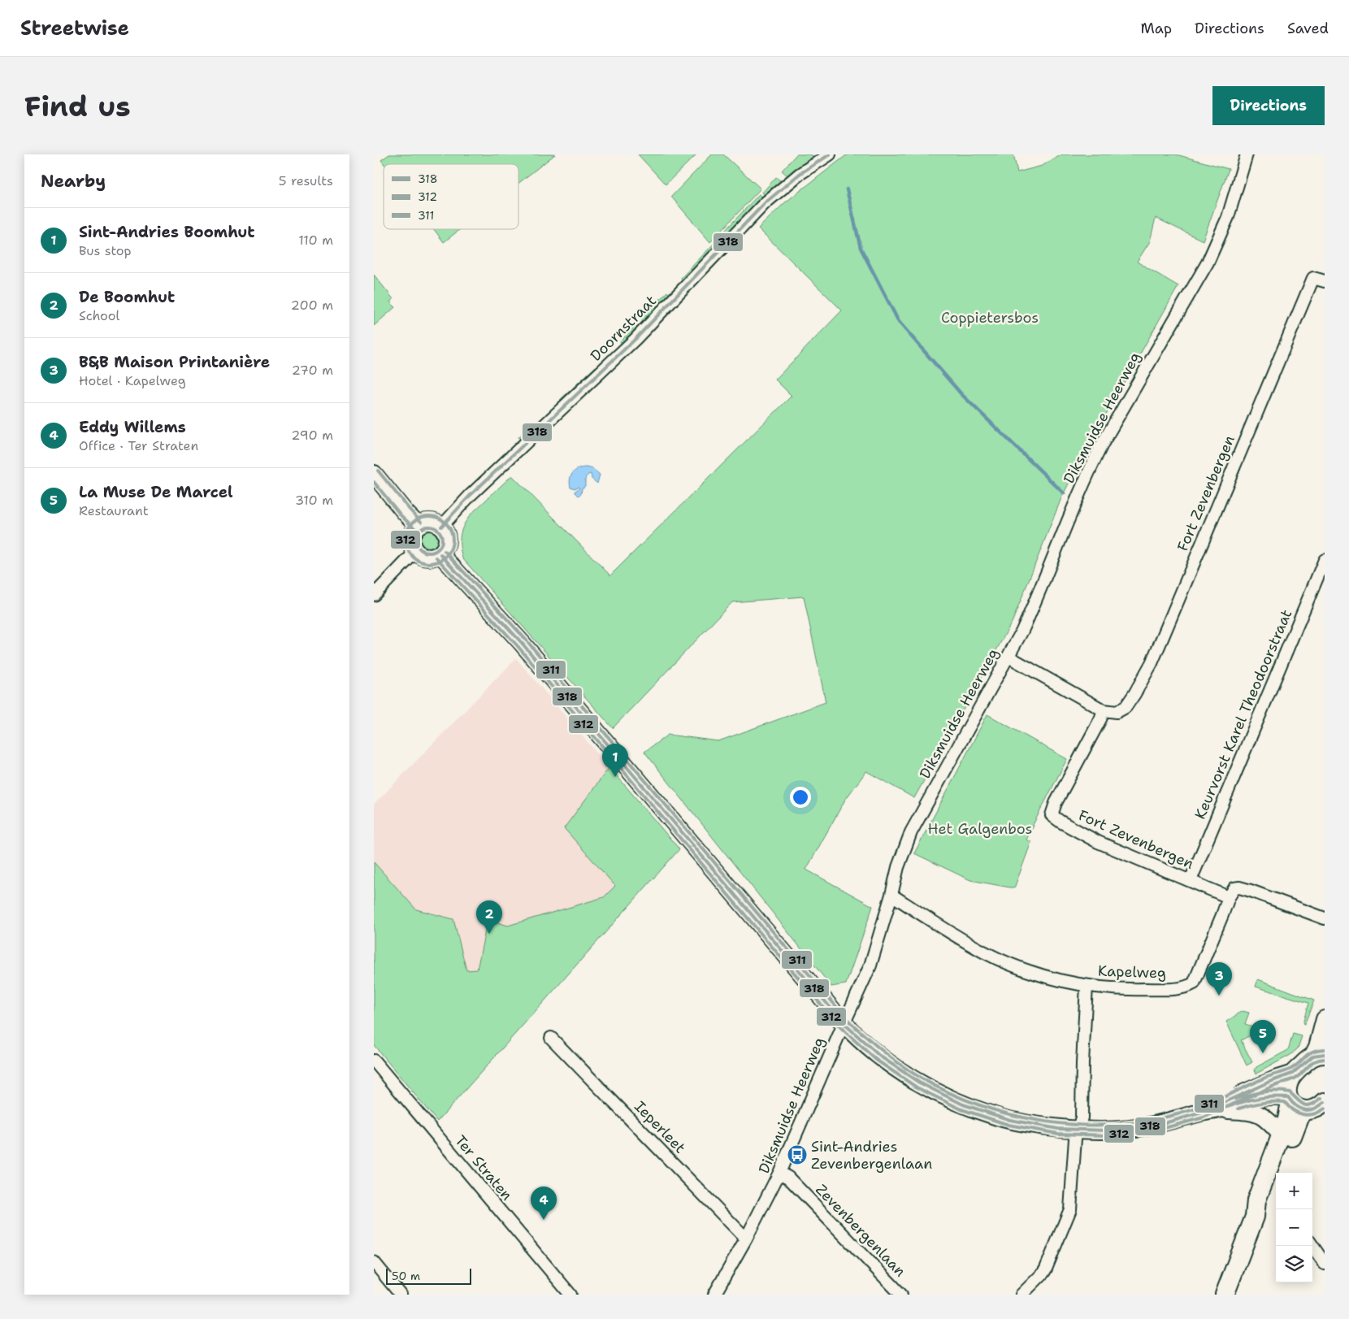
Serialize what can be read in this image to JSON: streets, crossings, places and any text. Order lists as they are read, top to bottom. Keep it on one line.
{"streets":{"street":["Doornstraat","Diksmuidse Heerweg","Fort Zevenbergen","Keurvorst Karel Theodoorstraat","Kapelweg","Ieperleet","Ter Straten","Zevenbergenlaan"]},"crossings":[["Diksmuidse Heerweg","Kapelweg"],["Diksmuidse Heerweg","Ieperleet"],["Diksmuidse Heerweg","Zevenbergenlaan"],["Fort Zevenbergen","Keurvorst Karel Theodoorstraat"],["Fort Zevenbergen","Kapelweg"]],"parks":["Coppietersbos","Het Galgenbos"],"places":{"bus stop":["Sint-Andries Zevenbergenlaan"]},"lines":["transit line 318","transit line 311","transit line 312"],"legend":["318","312","311"],"scale_bar":"50 m","page":{"header":"Streetwise","nav":["Map","Directions","Saved"],"buttons":"Directions","title":"Find us","heading":["Nearby","5 results"],"list":[{"mark":"1","name":"Sint-Andries Boomhut","note":"Bus stop","value":"110 m"},{"mark":"2","name":"De Boomhut","note":"School","value":"200 m"},{"mark":"3","name":"B&B Maison Printanière","note":"Hotel · Kapelweg","value":"270 m"},{"mark":"4","name":"Eddy Willems","note":"Office · Ter Straten","value":"290 m"},{"mark":"5","name":"La Muse De Marcel","note":"Restaurant","value":"310 m"}],"pins":["1","2","3","5","4"],"map_buttons":["+","−"],"scale":"50 m"}}
